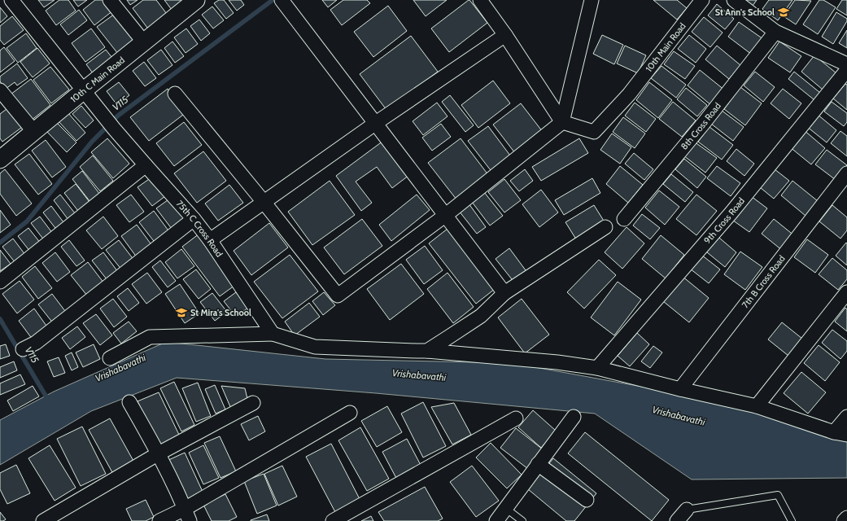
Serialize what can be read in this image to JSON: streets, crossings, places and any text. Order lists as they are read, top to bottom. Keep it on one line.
{"streets":{"street":["10th Main Road","10th C Main Road","8th Cross Road","9th Cross Road","75th C Cross Road","7th B Cross Road"]},"crossings":[["10th C Main Road","75th C Cross Road"]],"water":["V115","Vrishabavathi"],"places":{"school or university":["St Ann's School","St Mira's School"]}}
